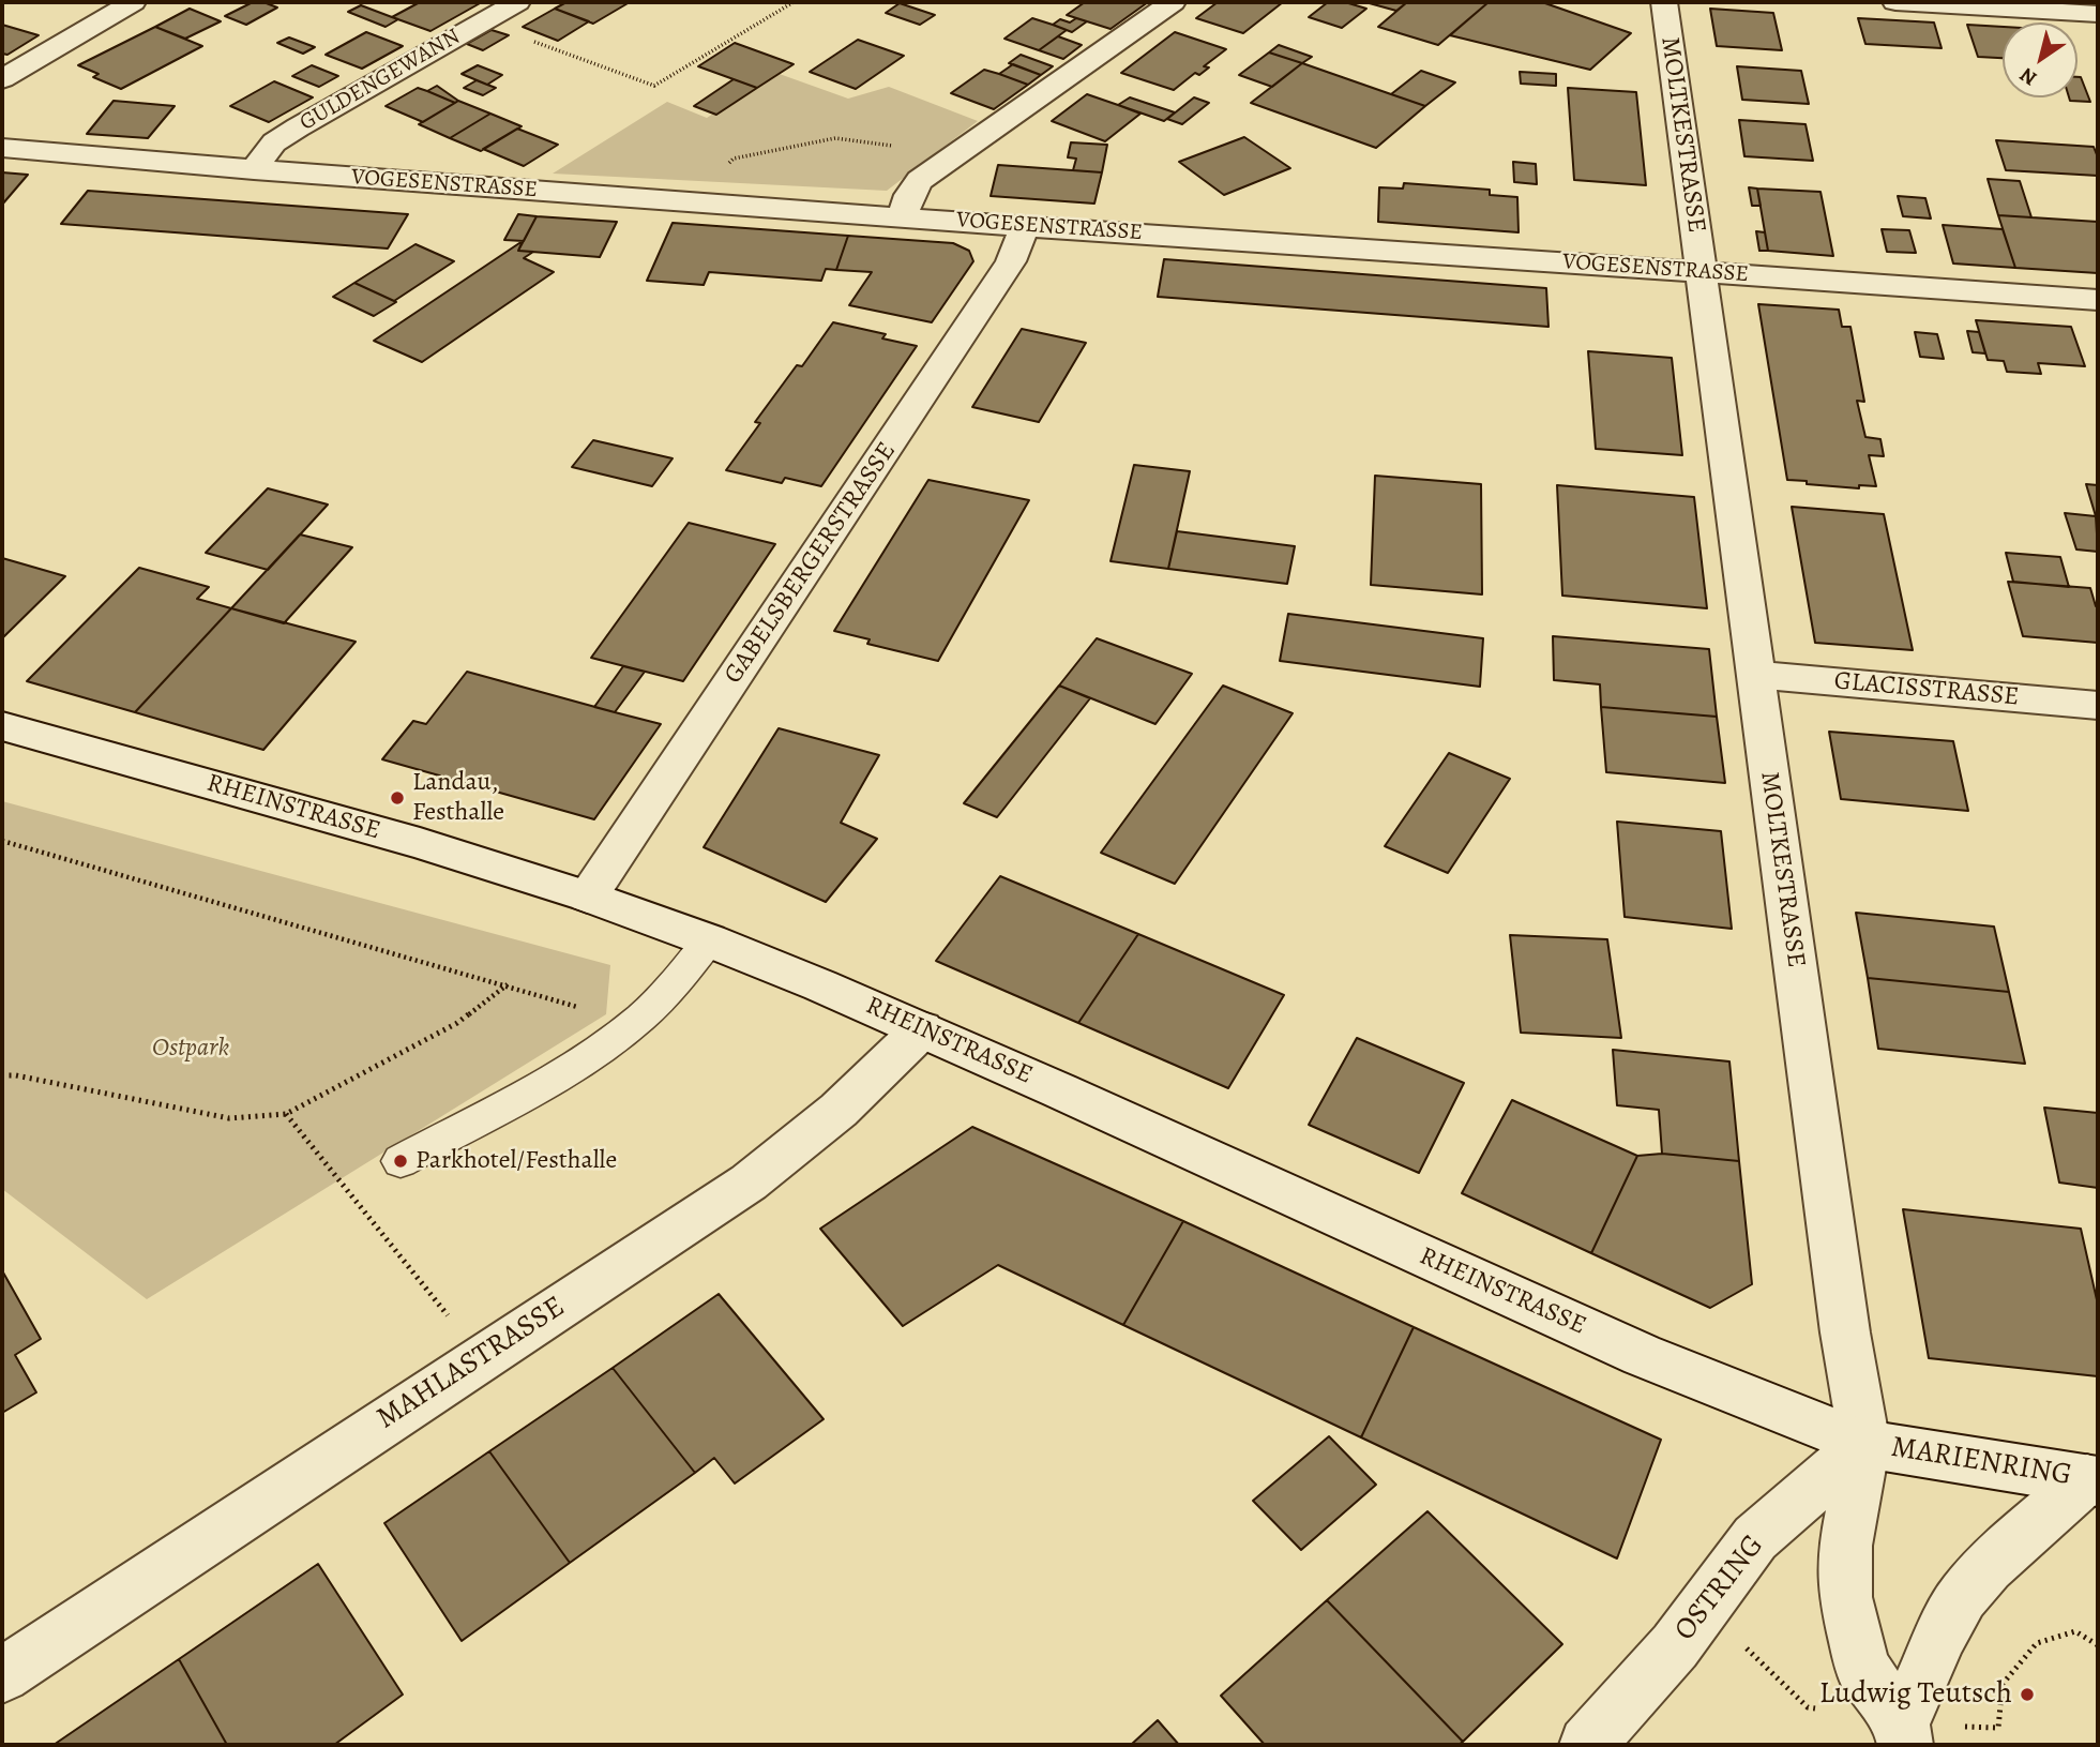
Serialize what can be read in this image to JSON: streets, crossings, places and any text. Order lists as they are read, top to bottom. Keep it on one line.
{"streets":{"street":["GULDENGEWANN","MOLTKESTRASSE","VOGESENSTRASSE","GABELSBERGERSTRASSE","GLACISSTRASSE","RHEINSTRASSE","MAHLASTRASSE","MARIENRING","OSTRING"]},"crossings":[["GULDENGEWANN","VOGESENSTRASSE"],["MOLTKESTRASSE","VOGESENSTRASSE"],["MOLTKESTRASSE","GLACISSTRASSE"],["MOLTKESTRASSE","RHEINSTRASSE"],["MOLTKESTRASSE","MARIENRING"],["MOLTKESTRASSE","OSTRING"],["VOGESENSTRASSE","GABELSBERGERSTRASSE"],["GABELSBERGERSTRASSE","RHEINSTRASSE"],["RHEINSTRASSE","MAHLASTRASSE"],["RHEINSTRASSE","MARIENRING"],["RHEINSTRASSE","OSTRING"],["MARIENRING","OSTRING"]],"parks":["Ostpark"],"places":["Landau, Festhalle","Parkhotel/Festhalle","Ludwig Teutsch"],"north":"bottom left"}
